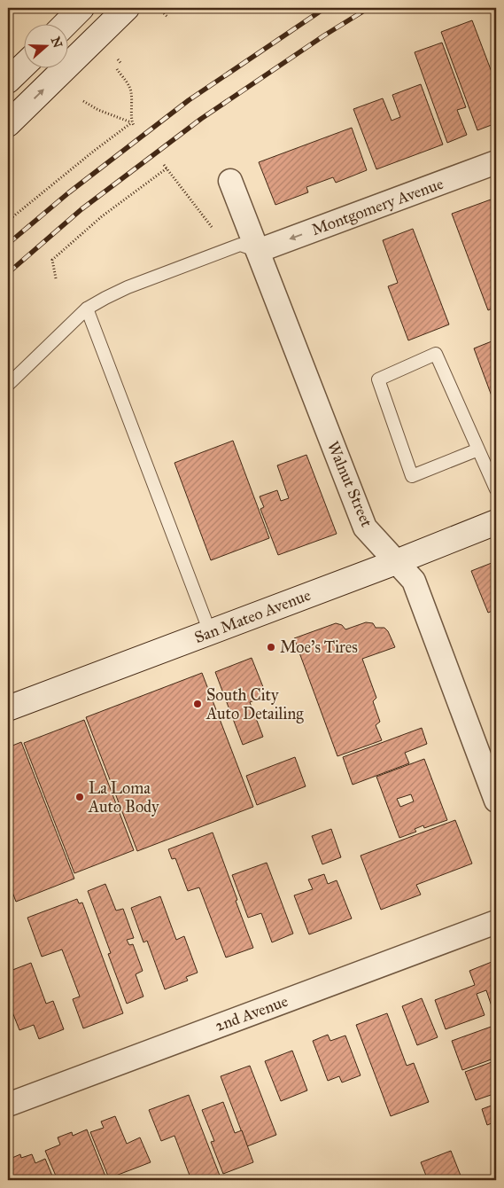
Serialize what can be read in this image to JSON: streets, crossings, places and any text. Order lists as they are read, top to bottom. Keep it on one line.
{"streets":{"main road":["San Mateo Avenue"],"street":["Montgomery Avenue","Walnut Street","2nd Avenue"]},"crossings":[["Montgomery Avenue","Walnut Street"],["Walnut Street","San Mateo Avenue"]],"one_way":["Montgomery Avenue"],"places":["Moe's Tires","South City Auto Detailing","La Loma Auto Body"],"north":"right"}
